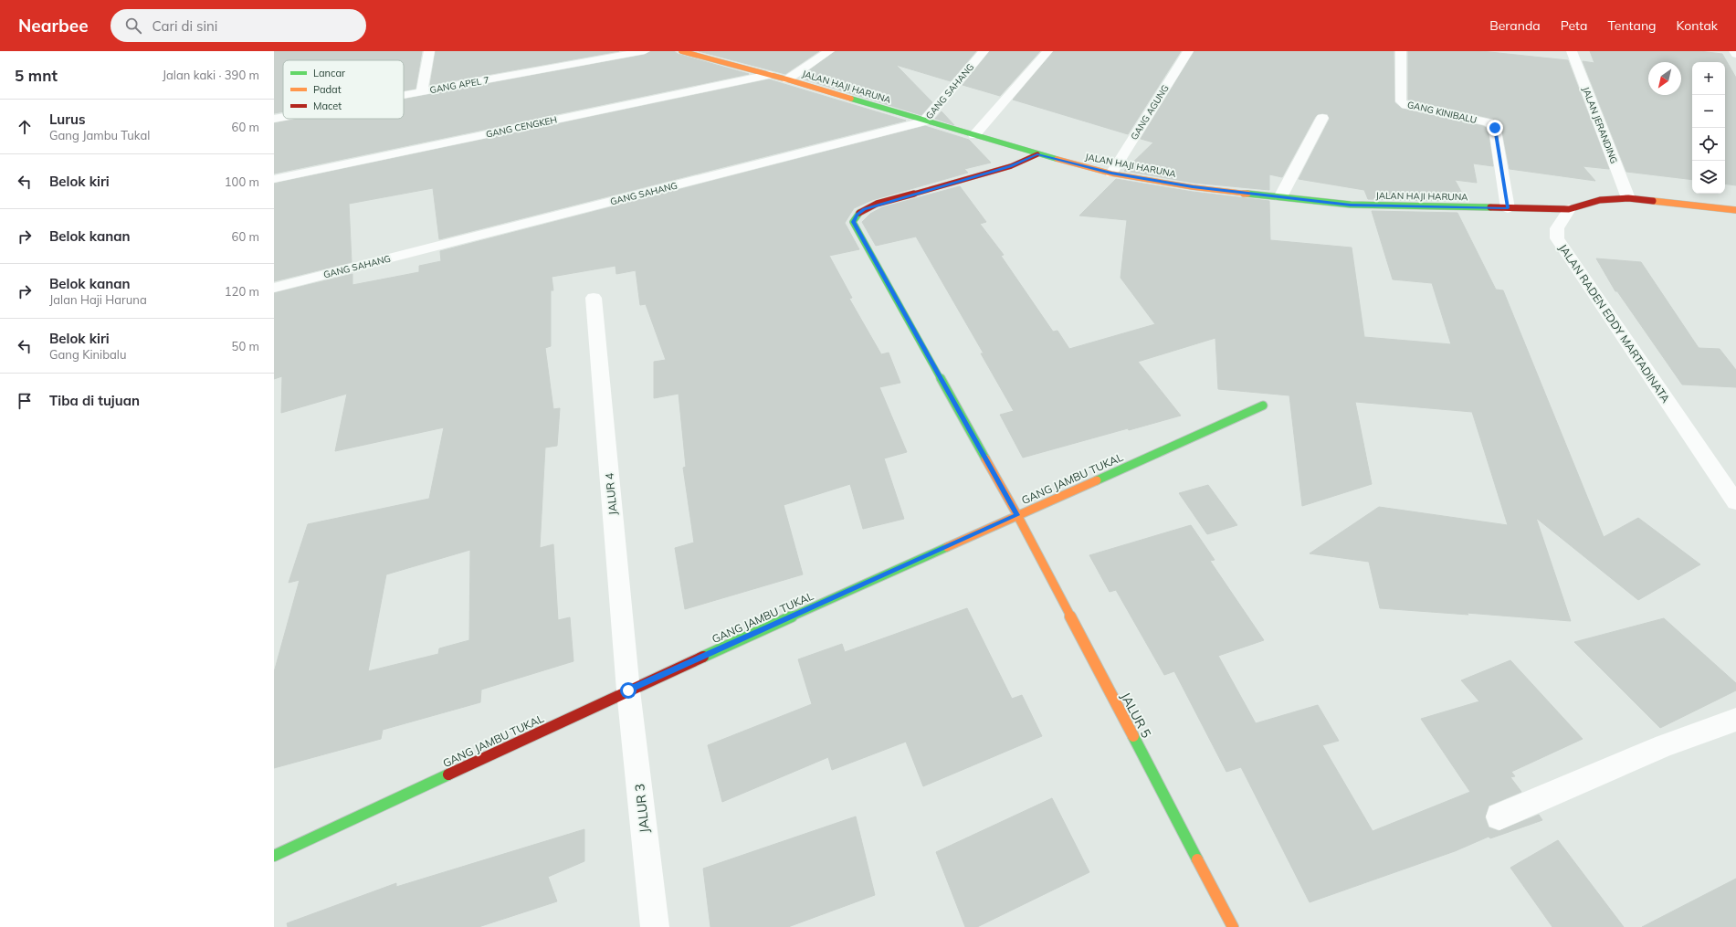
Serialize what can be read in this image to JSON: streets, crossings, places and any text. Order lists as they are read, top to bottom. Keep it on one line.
{"streets":{"street":["GANG APEL 7","JALAN HAJI HARUNA","GANG SAHANG","GANG AGUNG","GANG KINIBALU","JALAN JERANDING","GANG CENGKEH","JALAN RADEN EDDY MARTADINATA","GANG JAMBU TUKAL","JALUR 4","JALUR 5","JALUR 3"]},"crossings":[["JALAN HAJI HARUNA","GANG SAHANG"],["JALAN HAJI HARUNA","GANG AGUNG"],["JALAN HAJI HARUNA","GANG KINIBALU"],["JALAN HAJI HARUNA","GANG CENGKEH"],["JALAN HAJI HARUNA","JALAN RADEN EDDY MARTADINATA"],["JALAN HAJI HARUNA","JALUR 5"],["GANG JAMBU TUKAL","JALUR 4"],["GANG JAMBU TUKAL","JALUR 5"],["GANG JAMBU TUKAL","JALUR 3"],["JALUR 4","JALUR 3"]],"legend":["Lancar","Padat","Macet"],"north":"bottom left","page":{"header":"Nearbee","search":"Cari di sini","nav":["Beranda","Peta","Tentang","Kontak"],"heading":["5 mnt","Jalan kaki · 390 m"],"map_buttons":["+","−"],"list":[["Lurus","Gang Jambu Tukal","60 m"],["Belok kiri","100 m"],["Belok kanan","60 m"],["Belok kanan","Jalan Haji Haruna","120 m"],["Belok kiri","Gang Kinibalu","50 m"],"Tiba di tujuan"]}}
